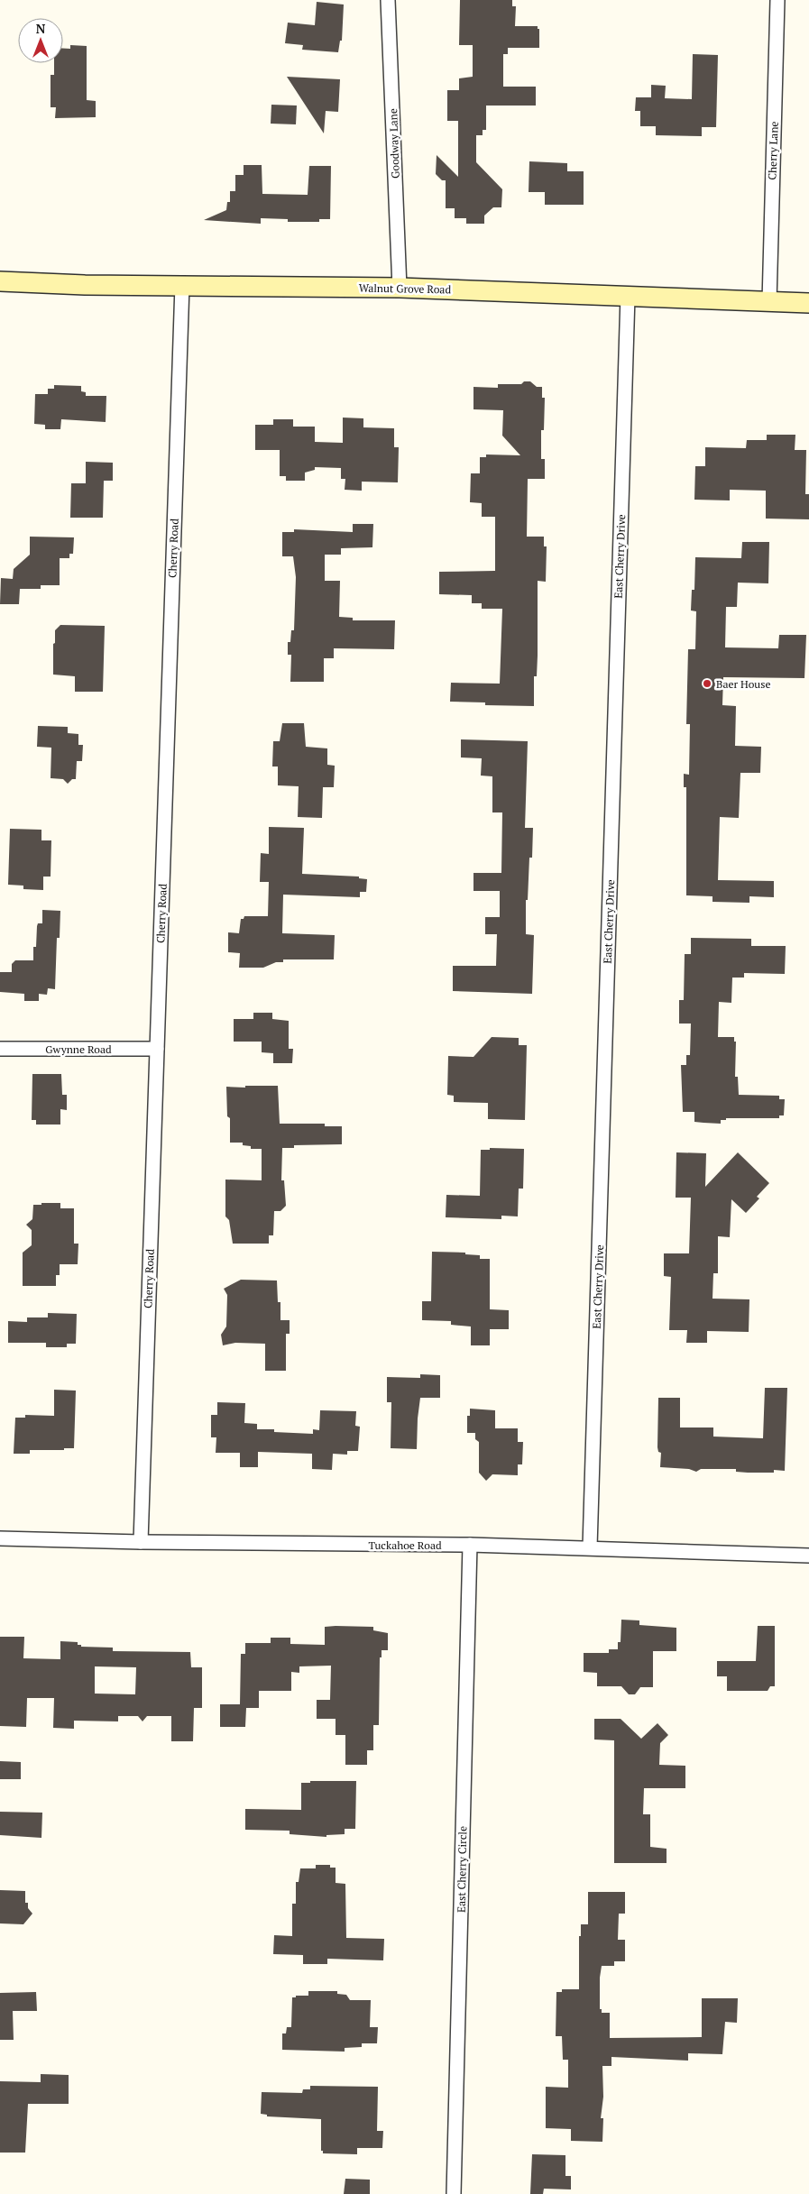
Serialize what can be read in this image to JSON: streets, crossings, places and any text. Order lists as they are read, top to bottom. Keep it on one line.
{"streets":{"main road":["Walnut Grove Road"],"street":["Goodway Lane","Cherry Lane","Cherry Road","East Cherry Drive","Gwynne Road","Tuckahoe Road","East Cherry Circle"]},"crossings":[["Goodway Lane","Walnut Grove Road"],["Cherry Lane","Walnut Grove Road"],["Walnut Grove Road","Cherry Road"],["Walnut Grove Road","East Cherry Drive"],["Cherry Road","Gwynne Road"],["Cherry Road","Tuckahoe Road"],["East Cherry Drive","Tuckahoe Road"],["Tuckahoe Road","East Cherry Circle"]],"places":["Baer House"],"north":"top"}
